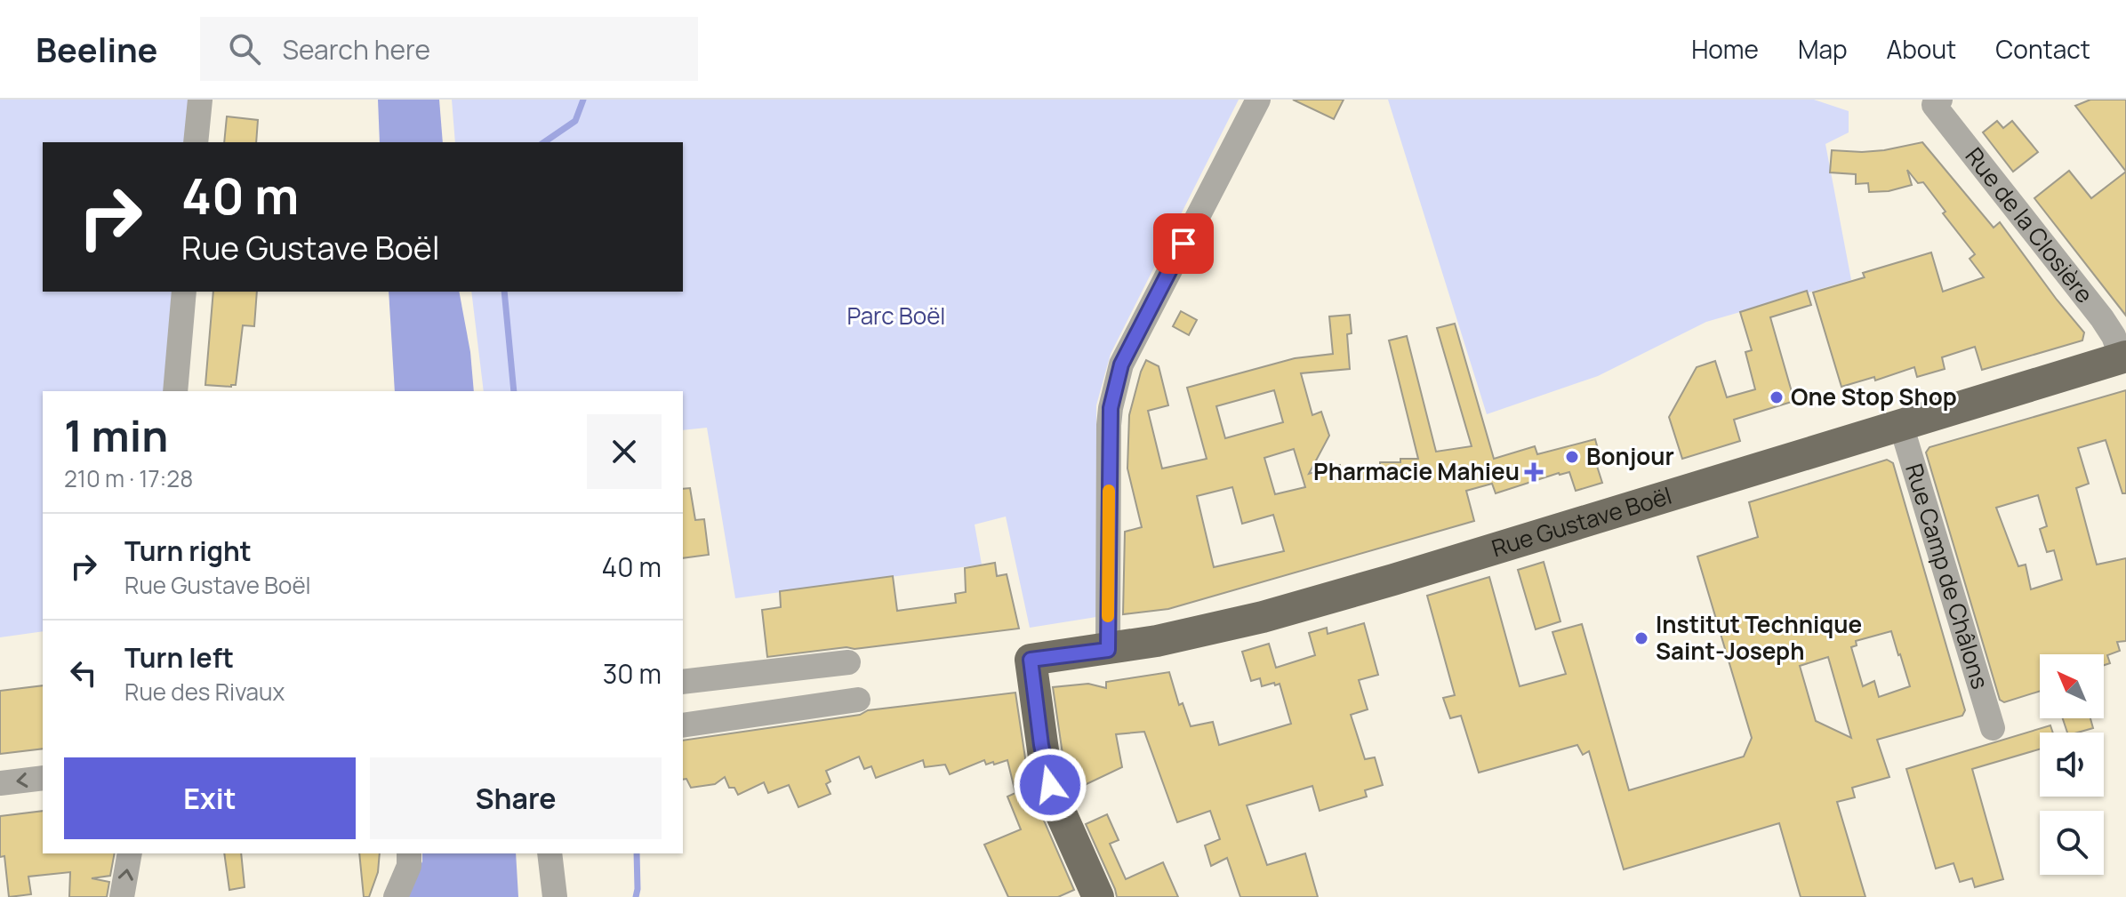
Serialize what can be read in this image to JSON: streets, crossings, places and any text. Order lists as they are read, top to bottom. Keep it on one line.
{"streets":{"main road":["Rue Gustave Boël"],"street":["Rue de la Closière","Rue Camp de Châlons"]},"crossings":[["Rue de la Closière","Rue Gustave Boël"],["Rue Gustave Boël","Rue Camp de Châlons"]],"parks":["Parc Boël"],"places":{"other":["One Stop Shop","Bonjour","Institut Technique Saint-Joseph"],"health":["Pharmacie Mahieu"]},"north":"top left","page":{"header":"Beeline","search":"Search here","nav":["Home","Map","About","Contact"],"turn":["40 m","Rue Gustave Boël"],"heading":["1 min","210 m · 17:28"],"list":[{"name":"Turn right","note":"Rue Gustave Boël","value":"40 m"},{"name":"Turn left","note":"Rue des Rivaux","value":"30 m"}],"buttons":["Exit","Share"]}}
